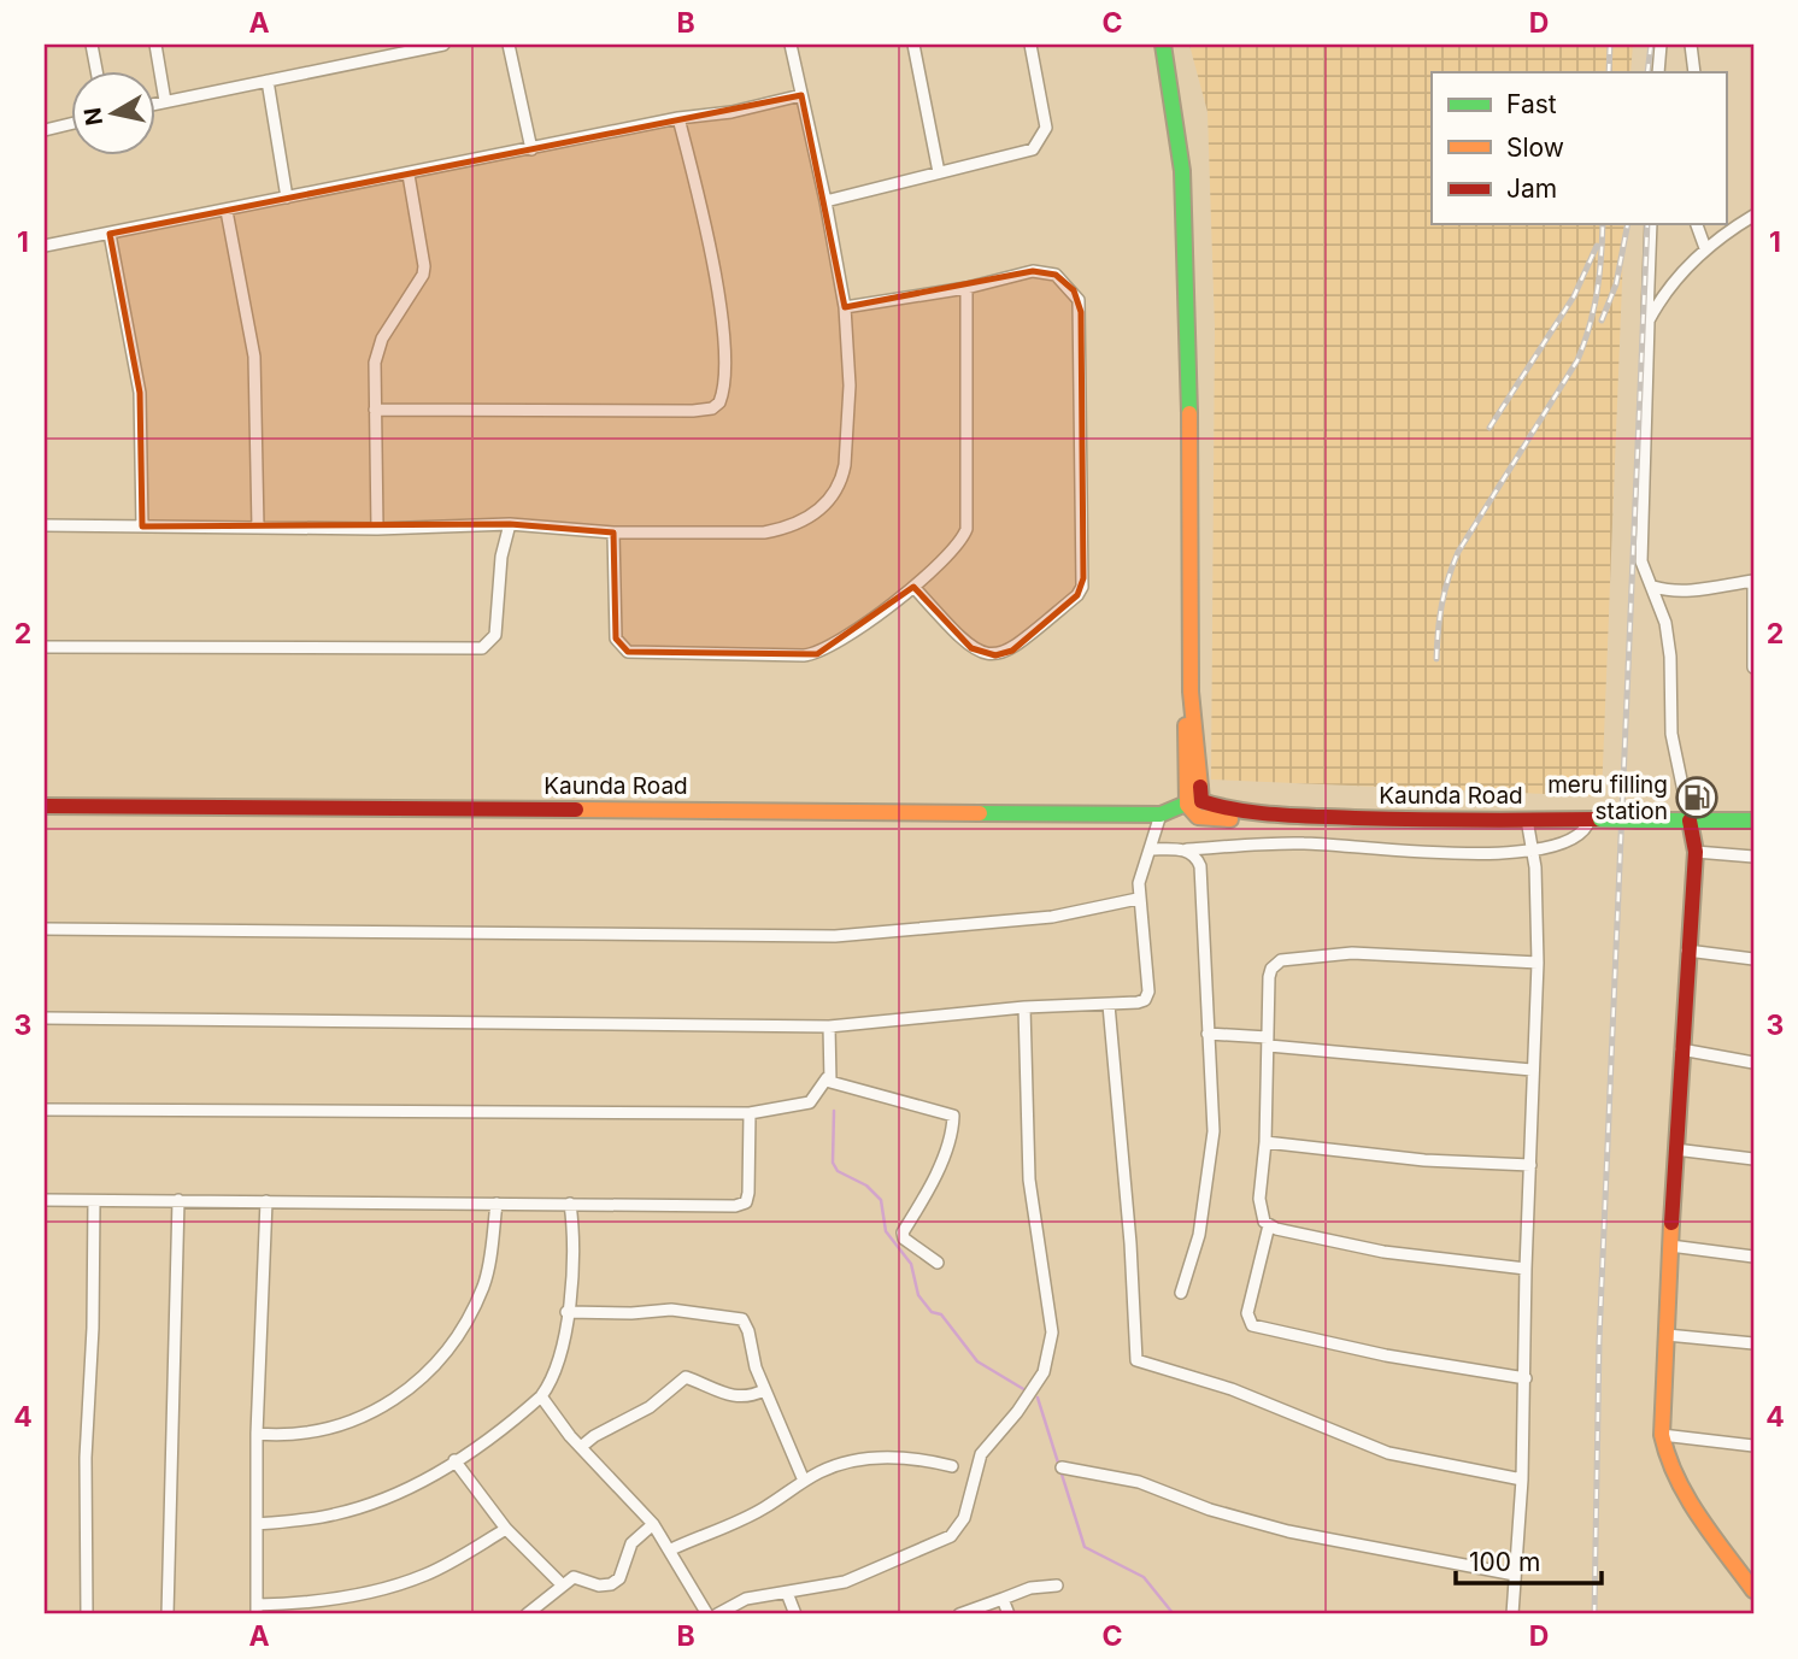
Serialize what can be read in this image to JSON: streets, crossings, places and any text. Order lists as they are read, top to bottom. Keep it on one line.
{"streets":{"street":["Kaunda Road"]},"places":{"fuel station":["meru filling station"]},"legend":["Fast","Slow","Jam"],"scale_bar":"100 m","north":"left","grid":{"columns":["A","B","C","D"],"rows":["1","2","3","4"]}}
